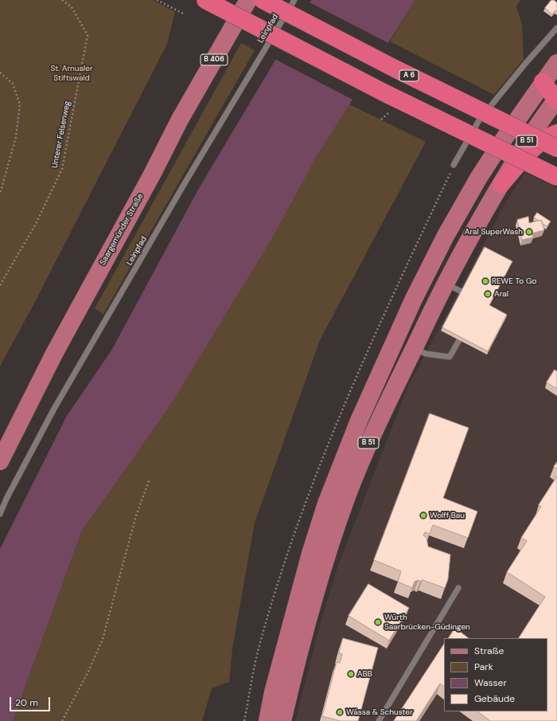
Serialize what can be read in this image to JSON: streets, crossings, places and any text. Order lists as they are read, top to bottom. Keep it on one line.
{"streets":{"highway":["A 6"],"main road":["B 406","B 51","Saargemünder Straße"],"lane":["Leinpfad"],"path":["Unterer Felsenweg"]},"parks":["St. Arnualer Stiftswald"],"places":["Aral SuperWash","REWE To Go","Aral","Wolff Bau","Würth Saarbrücken-Güdingen","ABB","Wässa & Schuster"],"legend":["Straße","Park","Wasser","Gebäude"],"scale_bar":"20 m"}
